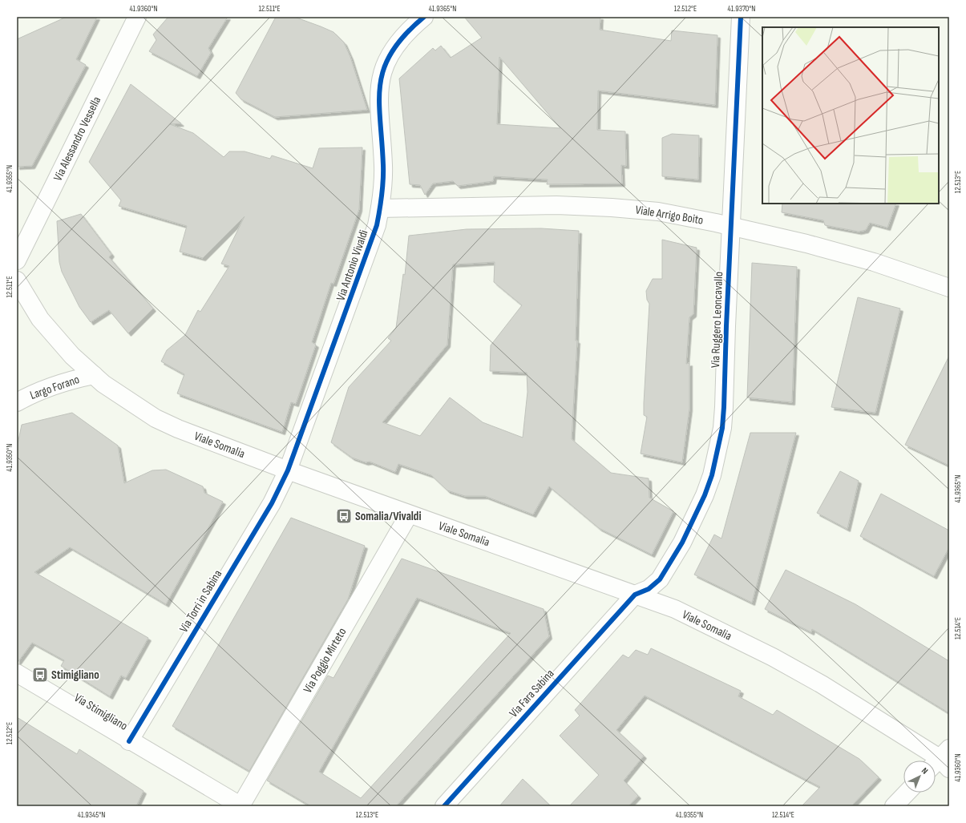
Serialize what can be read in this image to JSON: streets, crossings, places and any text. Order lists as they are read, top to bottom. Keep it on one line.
{"streets":{"street":["Via Alessandro Vessella","Viale Arrigo Boito","Via Antonio Vivaldi","Via Ruggero Leoncavallo","Largo Forano","Viale Somalia","Via Torri in Sabina","Via Poggio Mirteto","Via Fara Sabina","Via Stimigliano"]},"crossings":[["Viale Arrigo Boito","Via Antonio Vivaldi"],["Viale Arrigo Boito","Via Ruggero Leoncavallo"],["Via Antonio Vivaldi","Viale Somalia"],["Via Antonio Vivaldi","Via Torri in Sabina"],["Via Ruggero Leoncavallo","Viale Somalia"],["Via Ruggero Leoncavallo","Via Fara Sabina"],["Largo Forano","Viale Somalia"],["Viale Somalia","Via Torri in Sabina"],["Viale Somalia","Via Poggio Mirteto"],["Viale Somalia","Via Fara Sabina"],["Via Torri in Sabina","Via Stimigliano"],["Via Poggio Mirteto","Via Stimigliano"]],"places":{"bus stop":["Somalia/Vivaldi","Stimigliano"]},"north":"top right","coordinates":["41.9360°N","12.511°E","41.9365°N","12.512°E","41.9370°N","41.9355°N","12.513°E","41.9350°N","12.514°E","41.9345°N"]}
